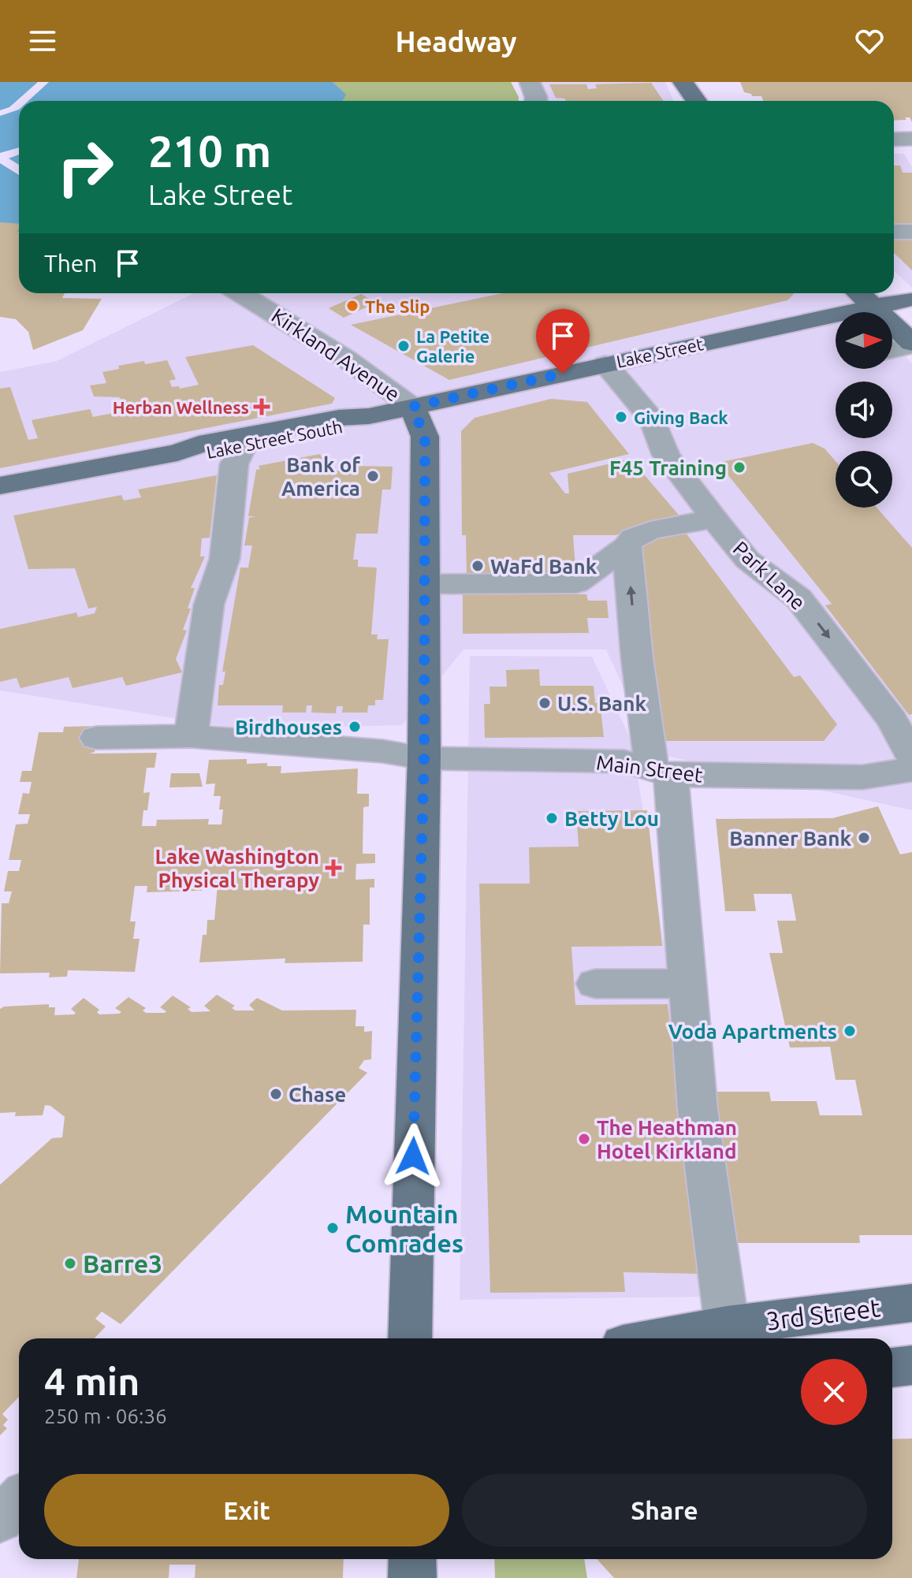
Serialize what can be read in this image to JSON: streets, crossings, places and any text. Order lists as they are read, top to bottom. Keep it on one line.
{"streets":{"main road":["Lake Street","Kirkland Avenue","Lake Street South","3rd Street"],"street":["Park Lane","Main Street"]},"crossings":[["Lake Street","Kirkland Avenue"],["Lake Street","Lake Street South"],["Lake Street","Park Lane"],["Kirkland Avenue","Lake Street South"],["Kirkland Avenue","Main Street"]],"one_way":["Park Lane"],"places":{"other":["The Slip","La Petite Galerie","Giving Back","F45 Training","Bank of America","WaFd Bank","U.S. Bank","Birdhouses","Betty Lou","Banner Bank","Voda Apartments","Chase","The Heathman Hotel Kirkland","Mountain Comrades","Barre3"],"health":["Herban Wellness","Lake Washington Physical Therapy"]},"north":"right","page":{"header":"Headway","turn":["210 m","Lake Street"],"then":"Then","heading":["4 min","250 m · 06:36"],"buttons":["Exit","Share"]}}
